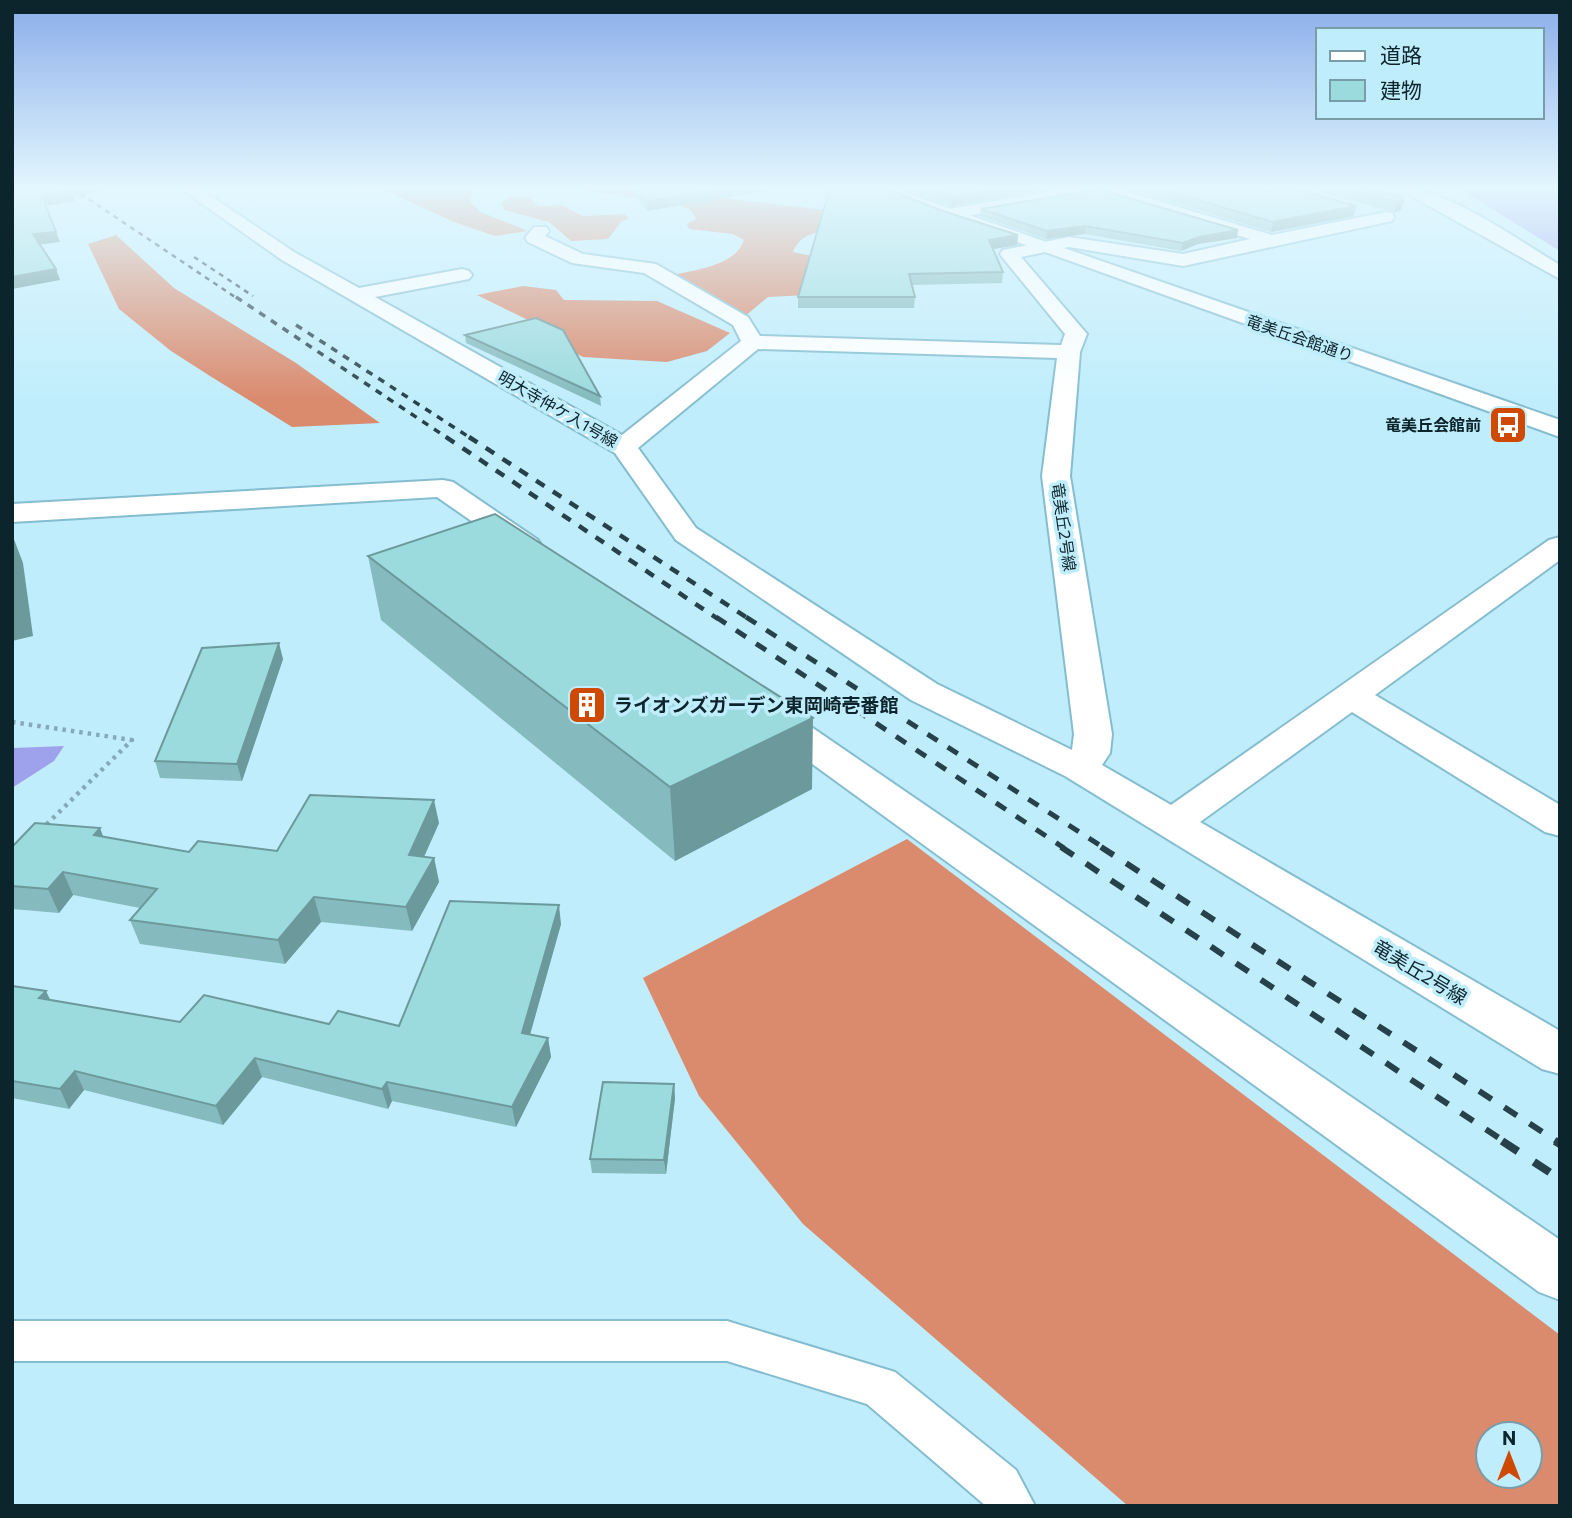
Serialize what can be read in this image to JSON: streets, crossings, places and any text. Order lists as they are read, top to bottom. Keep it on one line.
{"streets":{"street":["竜美丘会館通り","明大寺仲ケ入1号線","竜美丘2号線"]},"crossings":[["明大寺仲ケ入1号線","竜美丘2号線"]],"places":{"bus stop":["竜美丘会館前"],"building":["ライオンズガーデン東岡崎壱番館"]},"legend":["道路","建物"],"north":"top"}
